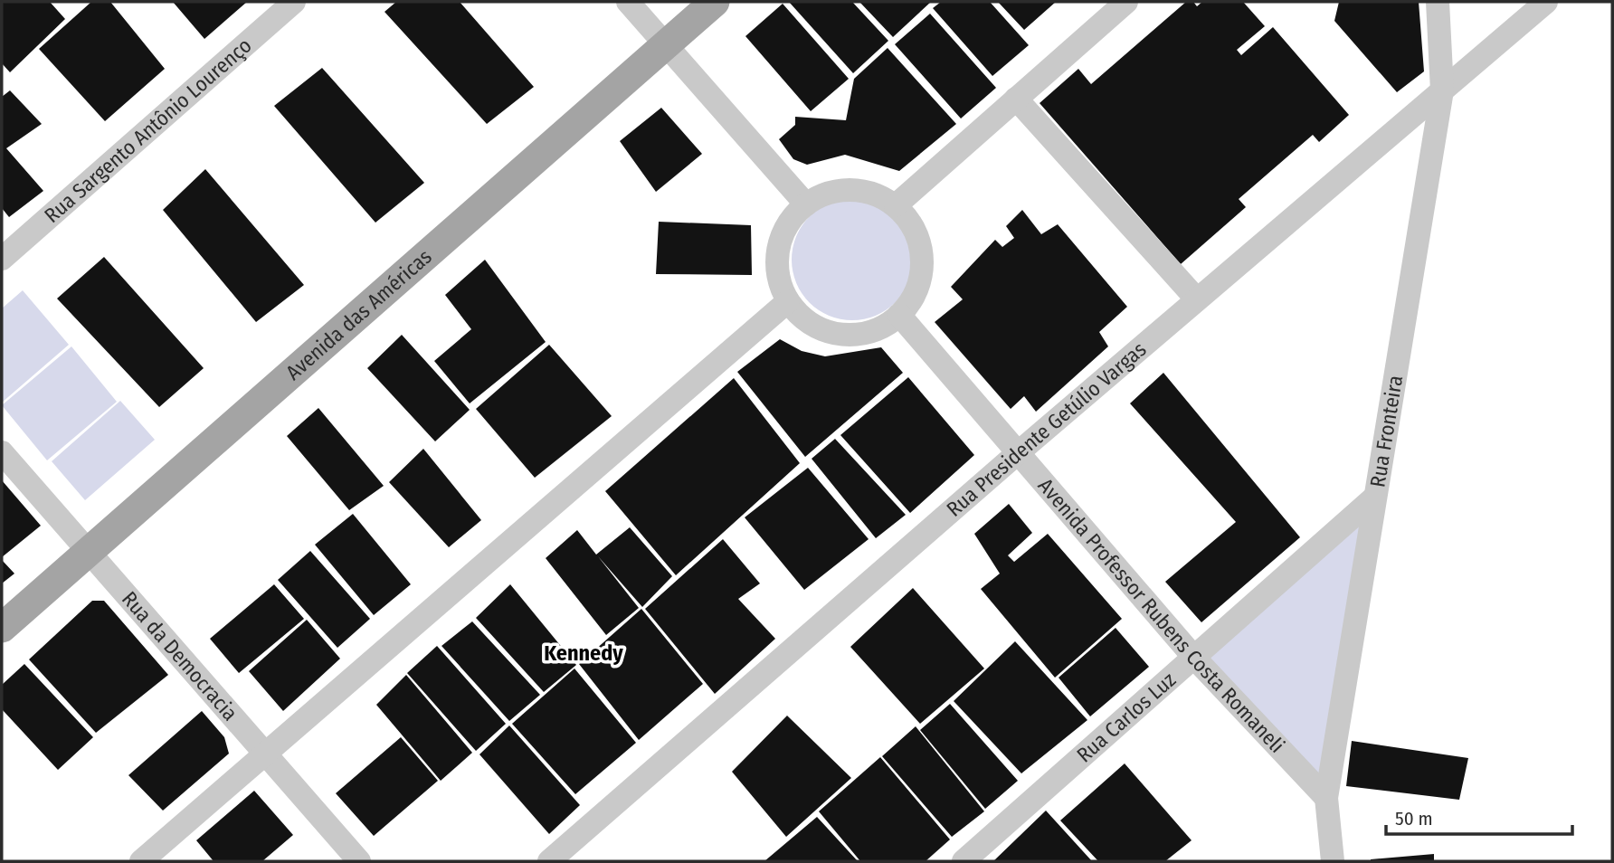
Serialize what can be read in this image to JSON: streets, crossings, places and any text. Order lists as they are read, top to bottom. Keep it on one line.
{"streets":{"main road":["Avenida das Américas"],"street":["Rua Sargento Antônio Lourenço","Rua Presidente Getúlio Vargas","Rua Fronteira","Avenida Professor Rubens Costa Romaneli","Rua da Democracia","Rua Carlos Luz"]},"crossings":[["Avenida das Américas","Rua da Democracia"],["Rua Presidente Getúlio Vargas","Rua Fronteira"],["Rua Presidente Getúlio Vargas","Avenida Professor Rubens Costa Romaneli"],["Rua Fronteira","Avenida Professor Rubens Costa Romaneli"],["Rua Fronteira","Rua Carlos Luz"],["Avenida Professor Rubens Costa Romaneli","Rua Carlos Luz"]],"districts":["Kennedy"],"scale_bar":"50 m"}
